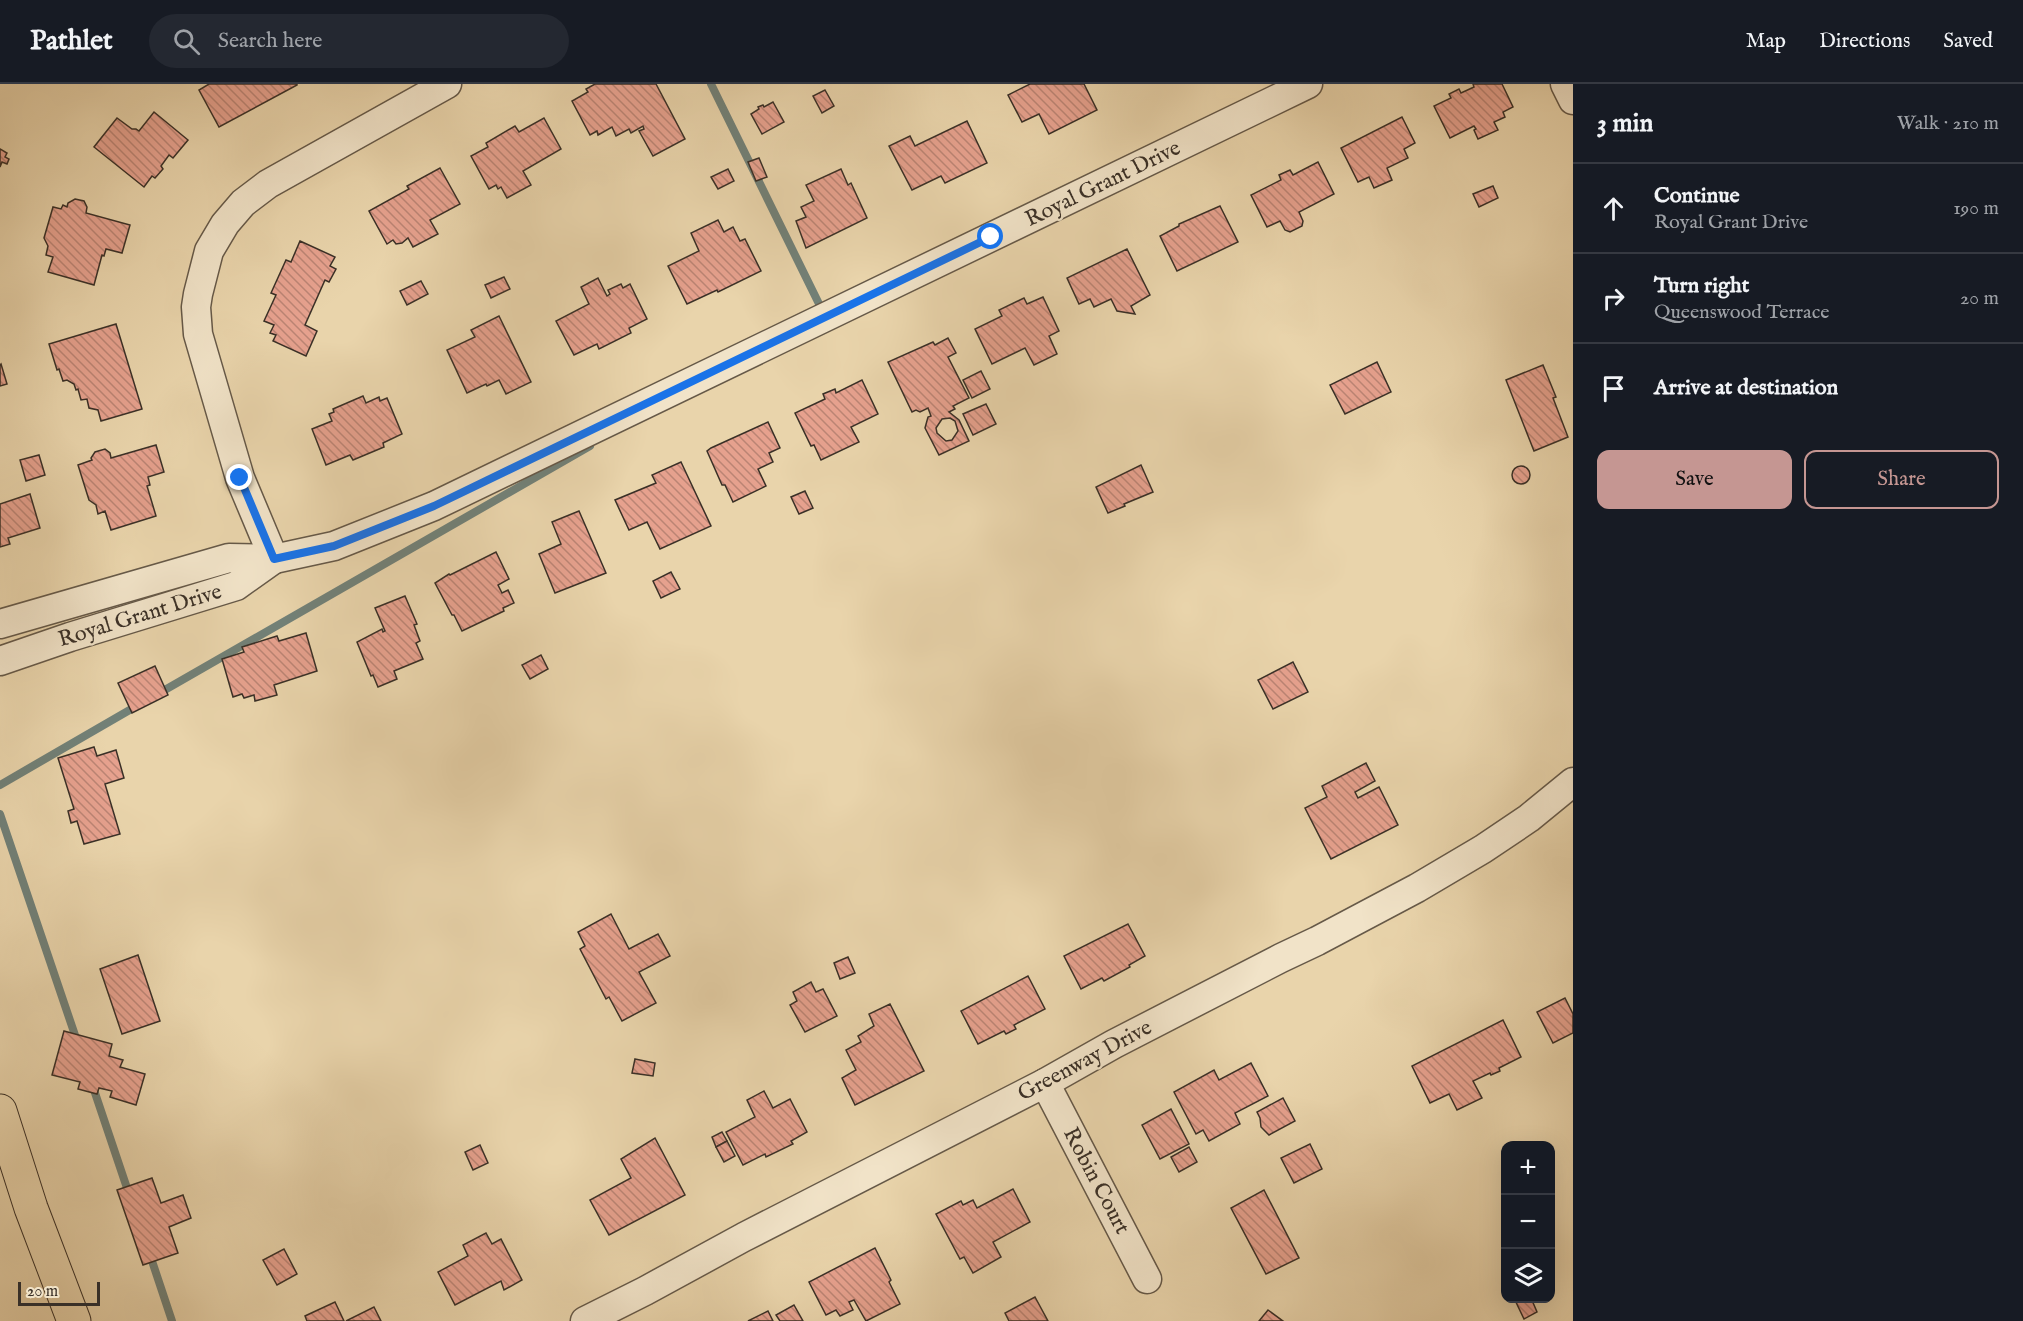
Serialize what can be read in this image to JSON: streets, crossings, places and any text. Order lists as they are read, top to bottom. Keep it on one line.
{"streets":{"street":["Royal Grant Drive","Greenway Drive","Robin Court"]},"crossings":[["Greenway Drive","Robin Court"]],"scale_bar":"20 m","page":{"header":"Pathlet","search":"Search here","nav":["Map","Directions","Saved"],"heading":["3 min","Walk · 210 m"],"list":[["Continue","Royal Grant Drive","190 m"],["Turn right","Queenswood Terrace","20 m"],"Arrive at destination"],"buttons":["Save","Share"],"map_buttons":["+","−"],"scale":"20 m"}}
